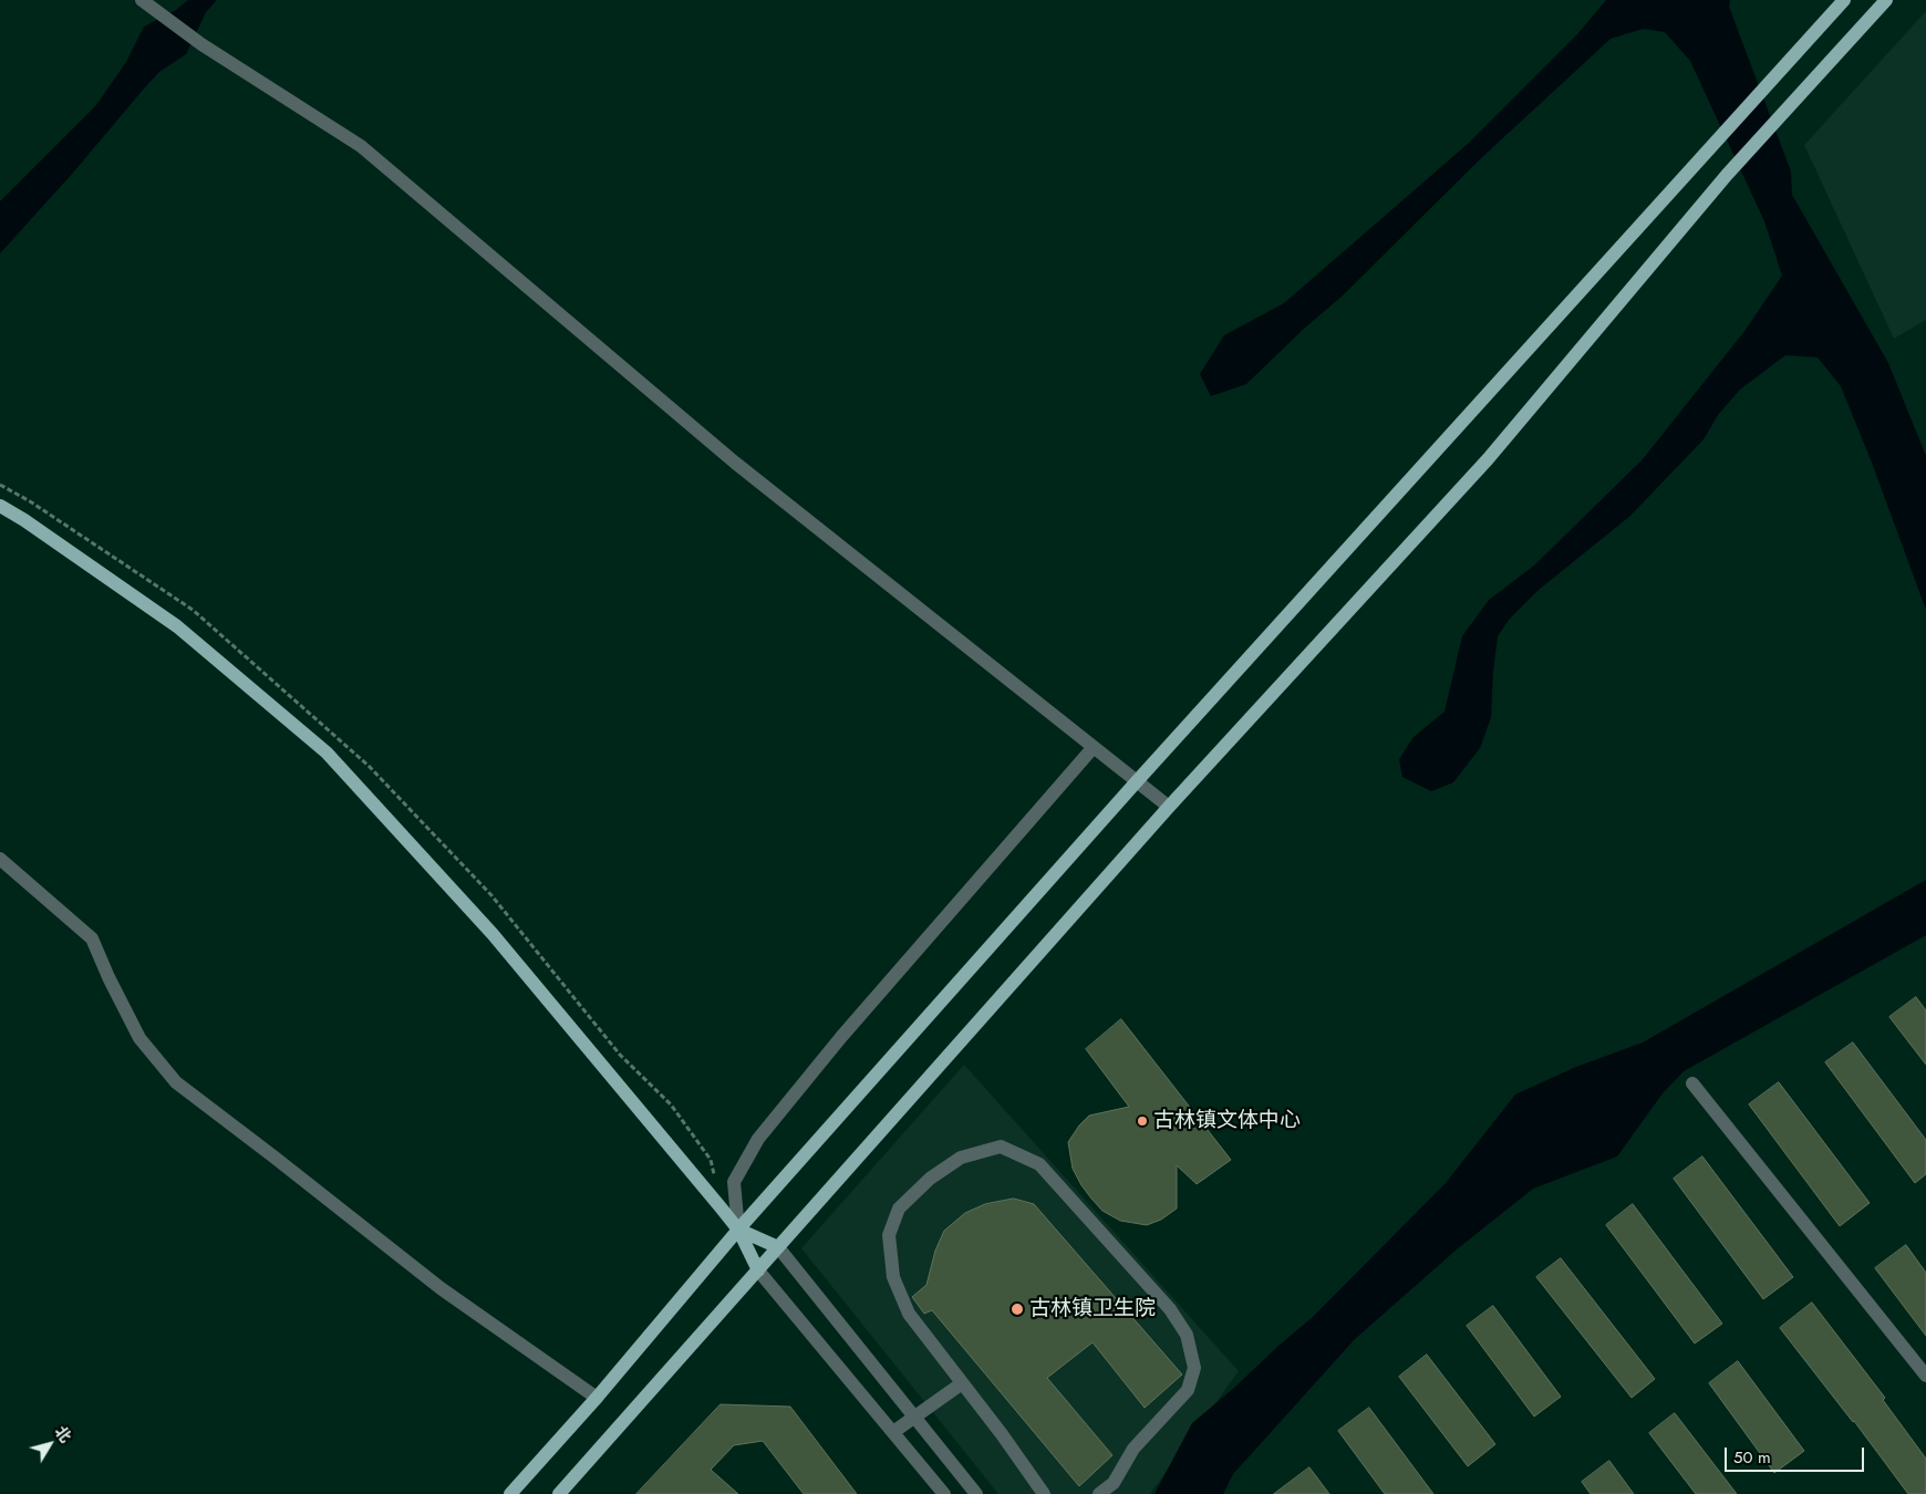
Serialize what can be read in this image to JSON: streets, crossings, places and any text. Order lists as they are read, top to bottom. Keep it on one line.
{"places":["古林镇文体中心","古林镇卫生院"],"scale_bar":"50 m","north":"top right"}
